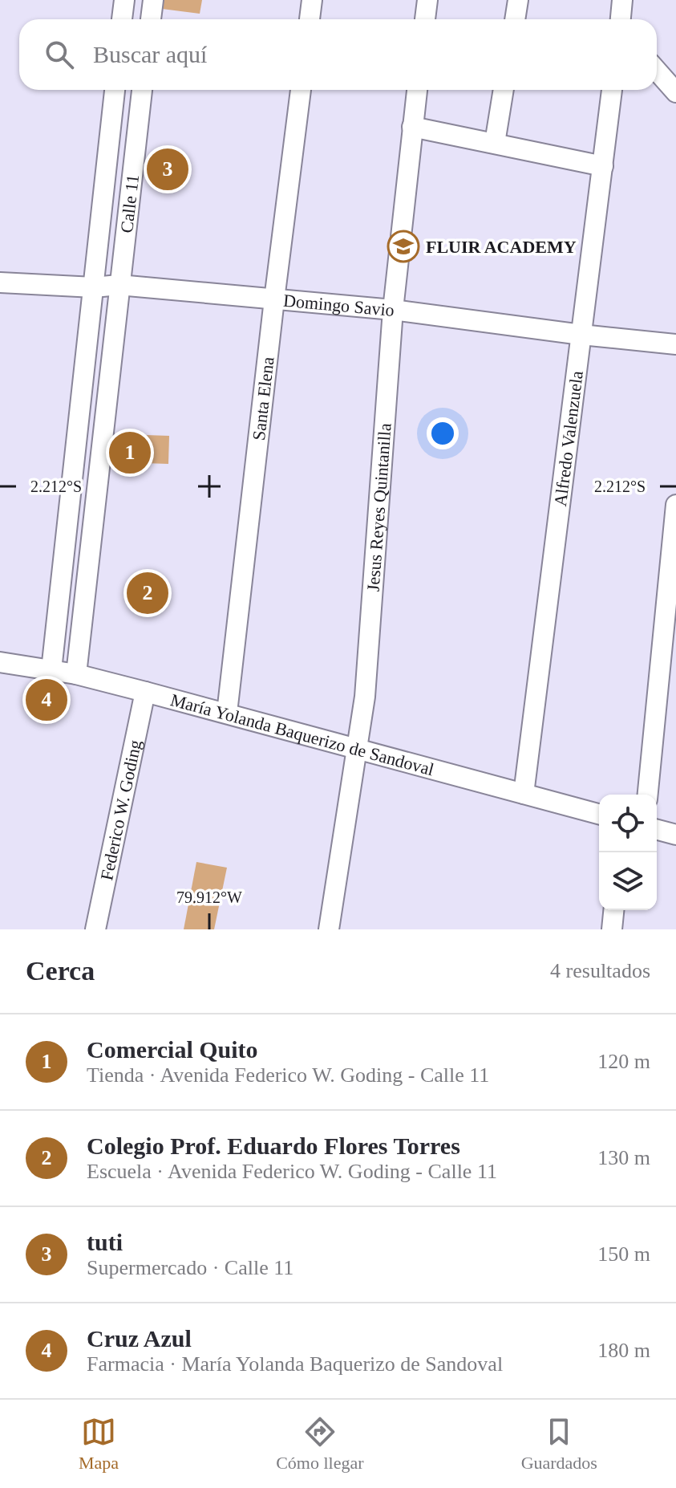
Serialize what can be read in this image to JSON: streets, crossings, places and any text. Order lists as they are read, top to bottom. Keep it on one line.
{"streets":{"street":["Calle 11","Domingo Savio","Santa Elena","Alfredo Valenzuela","Jesus Reyes Quintanilla","María Yolanda Baquerizo de Sandoval","Federico W. Goding"]},"crossings":[["Calle 11","Domingo Savio"],["Calle 11","María Yolanda Baquerizo de Sandoval"],["Domingo Savio","Santa Elena"],["Domingo Savio","Alfredo Valenzuela"],["Domingo Savio","Jesus Reyes Quintanilla"],["Santa Elena","María Yolanda Baquerizo de Sandoval"],["Alfredo Valenzuela","María Yolanda Baquerizo de Sandoval"],["Jesus Reyes Quintanilla","María Yolanda Baquerizo de Sandoval"],["María Yolanda Baquerizo de Sandoval","Federico W. Goding"]],"places":{"school or university":["FLUIR ACADEMY"]},"page":{"search":"Buscar aquí","pins":["3","1","2","4"],"heading":["Cerca","4 resultados"],"list":[{"mark":"1","name":"Comercial Quito","note":"Tienda · Avenida Federico W. Goding - Calle 11","value":"120 m"},{"mark":"2","name":"Colegio Prof. Eduardo Flores Torres","note":"Escuela · Avenida Federico W. Goding - Calle 11","value":"130 m"},{"mark":"3","name":"tuti","note":"Supermercado · Calle 11","value":"150 m"},{"mark":"4","name":"Cruz Azul","note":"Farmacia · María Yolanda Baquerizo de Sandoval","value":"180 m"}],"nav":["Mapa","Cómo llegar","Guardados"]},"coordinates":["2.212°S","79.912°W"]}
